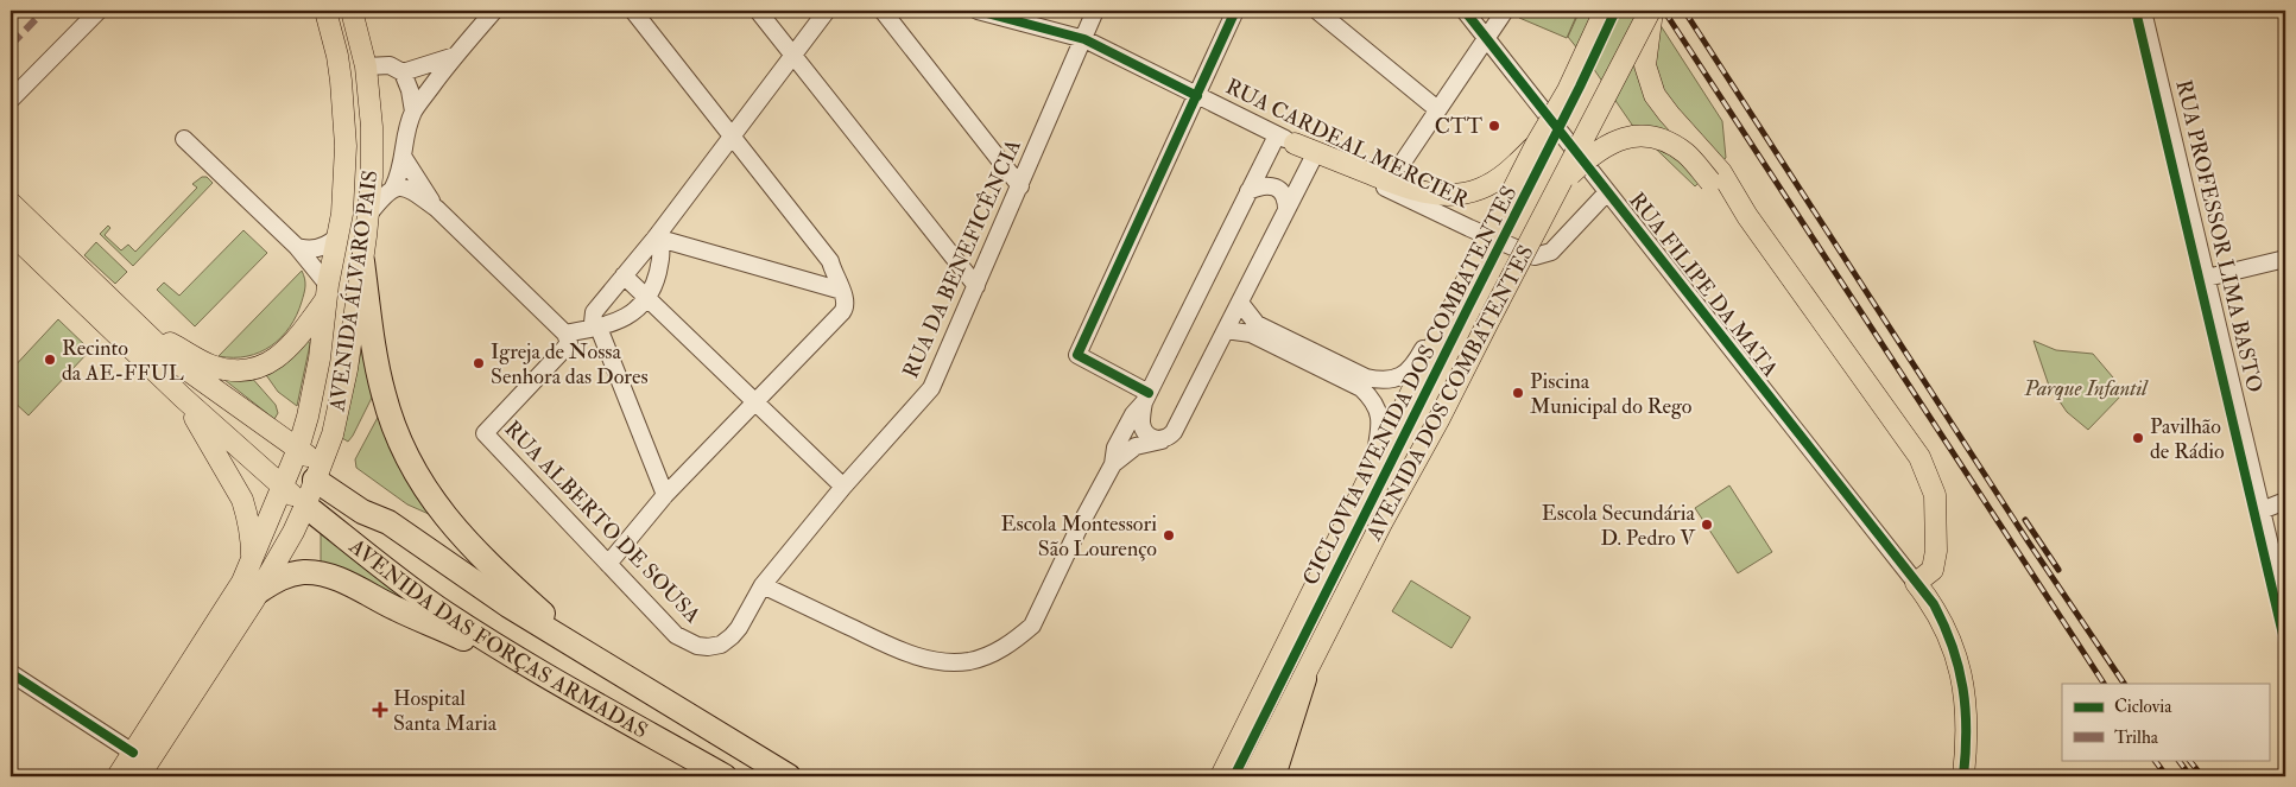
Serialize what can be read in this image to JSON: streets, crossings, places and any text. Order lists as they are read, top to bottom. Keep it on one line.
{"streets":{"highway":["AVENIDA DAS FORÇAS ARMADAS"],"main road":["AVENIDA ÁLVARO PAIS","AVENIDA DOS COMBATENTES"],"street":["RUA CARDEAL MERCIER","RUA PROFESSOR LIMA BASTO","RUA DA BENEFICÊNCIA","RUA FILIPE DA MATA","RUA ALBERTO DE SOUSA"],"cycle path":["CICLOVIA AVENIDA DOS COMBATENTES"]},"crossings":[["RUA CARDEAL MERCIER","RUA DA BENEFICÊNCIA"],["RUA CARDEAL MERCIER","RUA FILIPE DA MATA"],["RUA DA BENEFICÊNCIA","RUA ALBERTO DE SOUSA"],["AVENIDA ÁLVARO PAIS","AVENIDA DAS FORÇAS ARMADAS"]],"parks":["Parque Infantil"],"places":{"other":["CTT","Recinto da AE-FFUL","Igreja de Nossa Senhora das Dores","Piscina Municipal do Rego","Pavilhão de Rádio","Escola Secundária D. Pedro V","Escola Montessori São Lourenço"],"health":["Hospital Santa Maria"]},"legend":["Ciclovia","Trilha"]}
